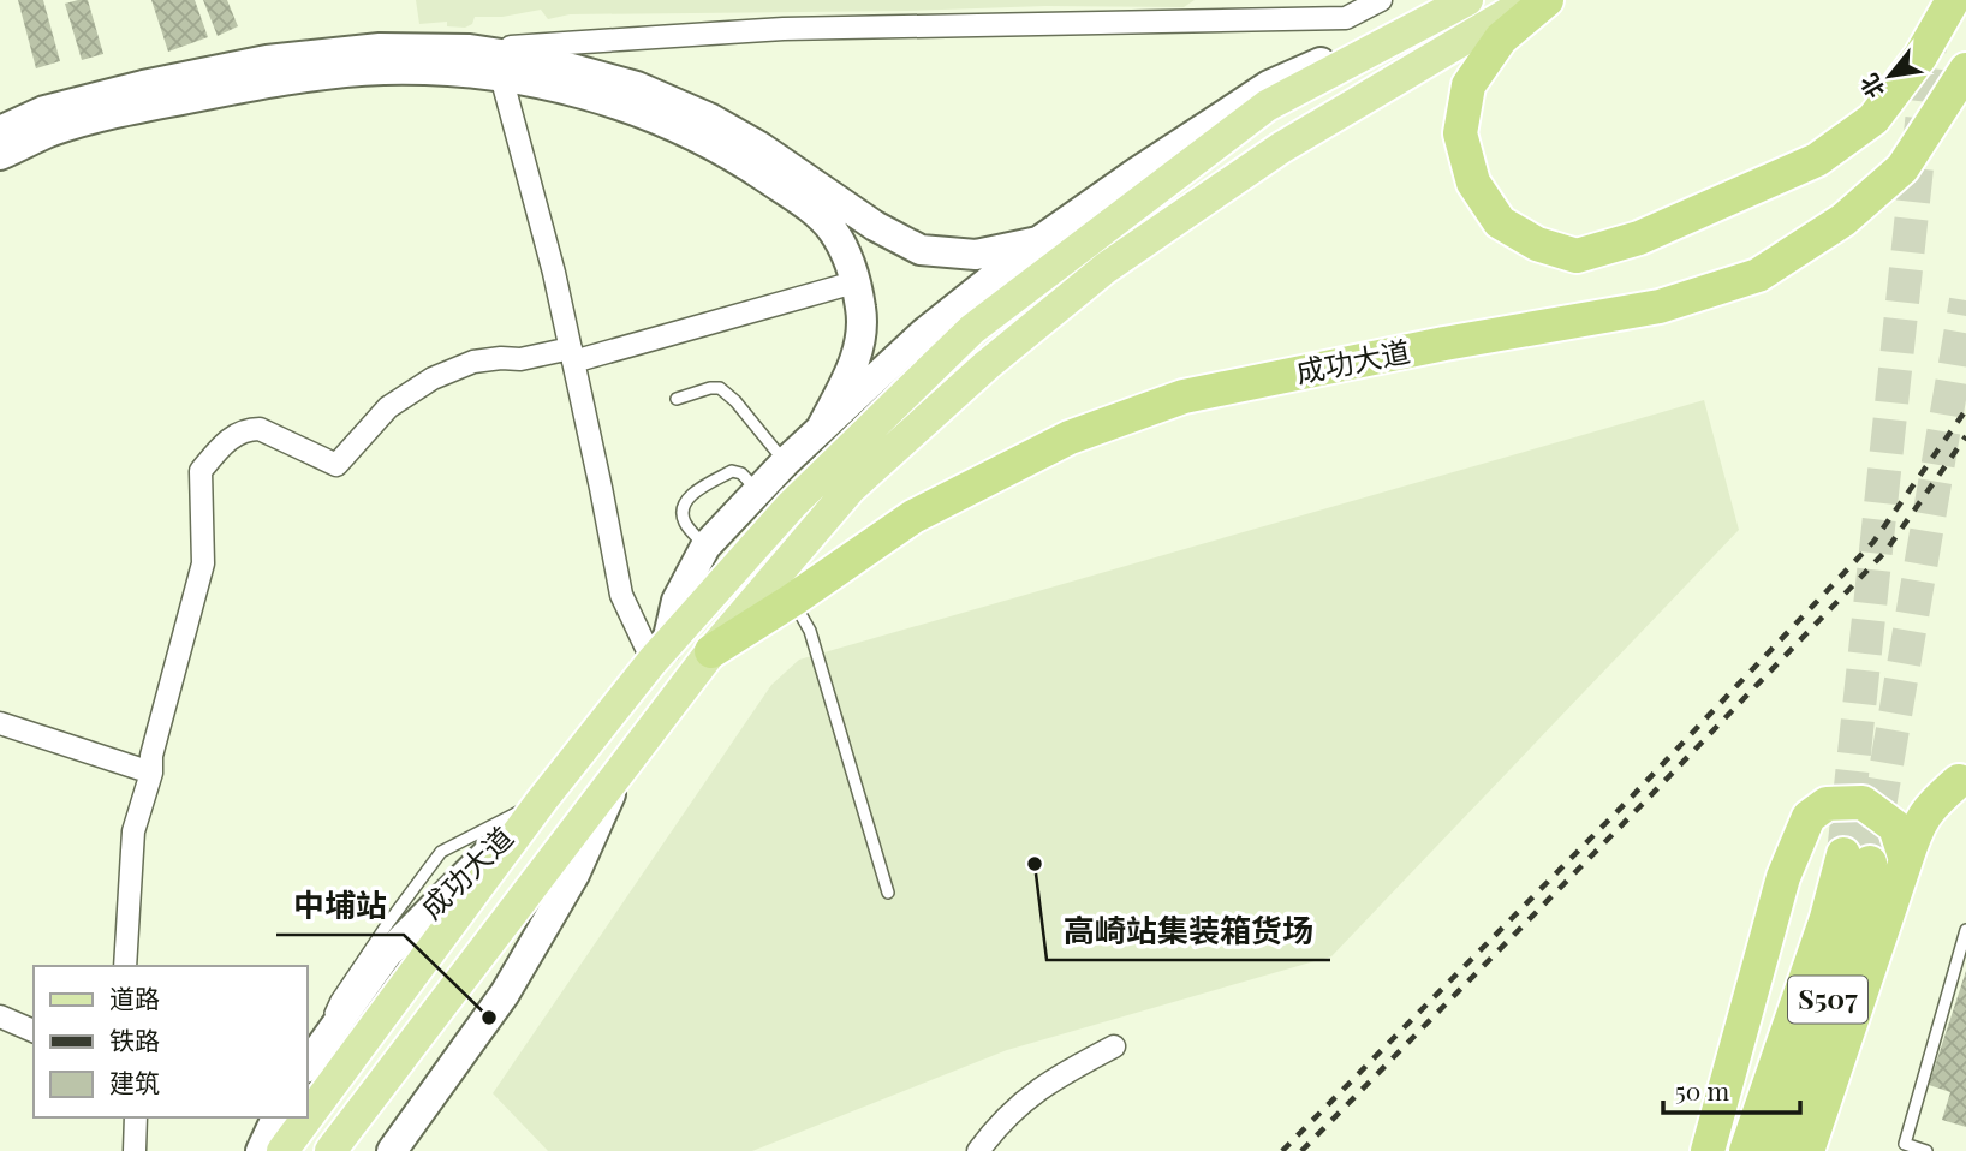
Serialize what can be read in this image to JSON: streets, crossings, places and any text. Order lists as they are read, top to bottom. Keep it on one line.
{"streets":{"highway":["成功大道","S507"]},"places":["高崎站集装箱货场","中埔站"],"legend":["道路","铁路","建筑"],"scale_bar":"50 m","north":"bottom left"}
